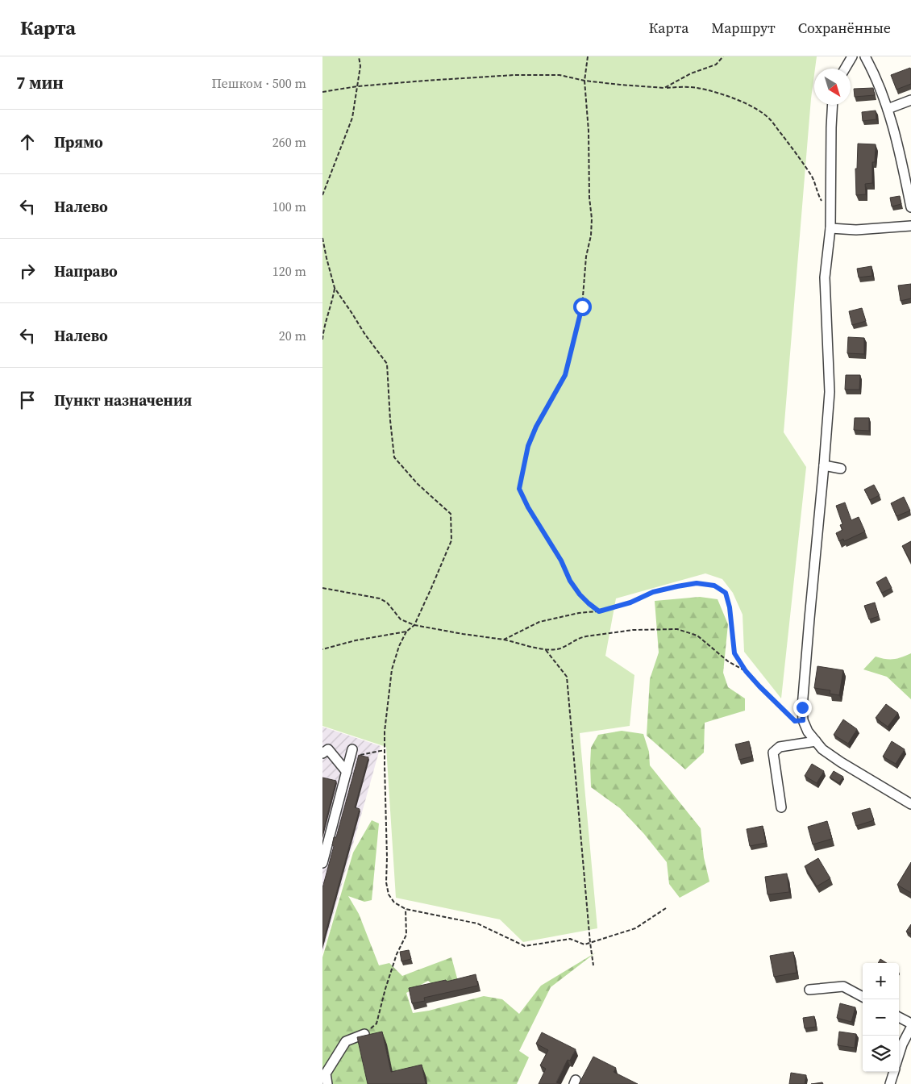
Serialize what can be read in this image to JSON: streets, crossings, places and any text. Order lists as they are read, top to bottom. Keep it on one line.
{"north":"bottom right","page":{"header":"Карта","nav":["Карта","Маршрут","Сохранённые"],"heading":["7 мин","Пешком · 500 m"],"list":[["Прямо","260 m"],["Налево","100 m"],["Направо","120 m"],["Налево","20 m"],"Пункт назначения"],"map_buttons":["+","−"]}}
